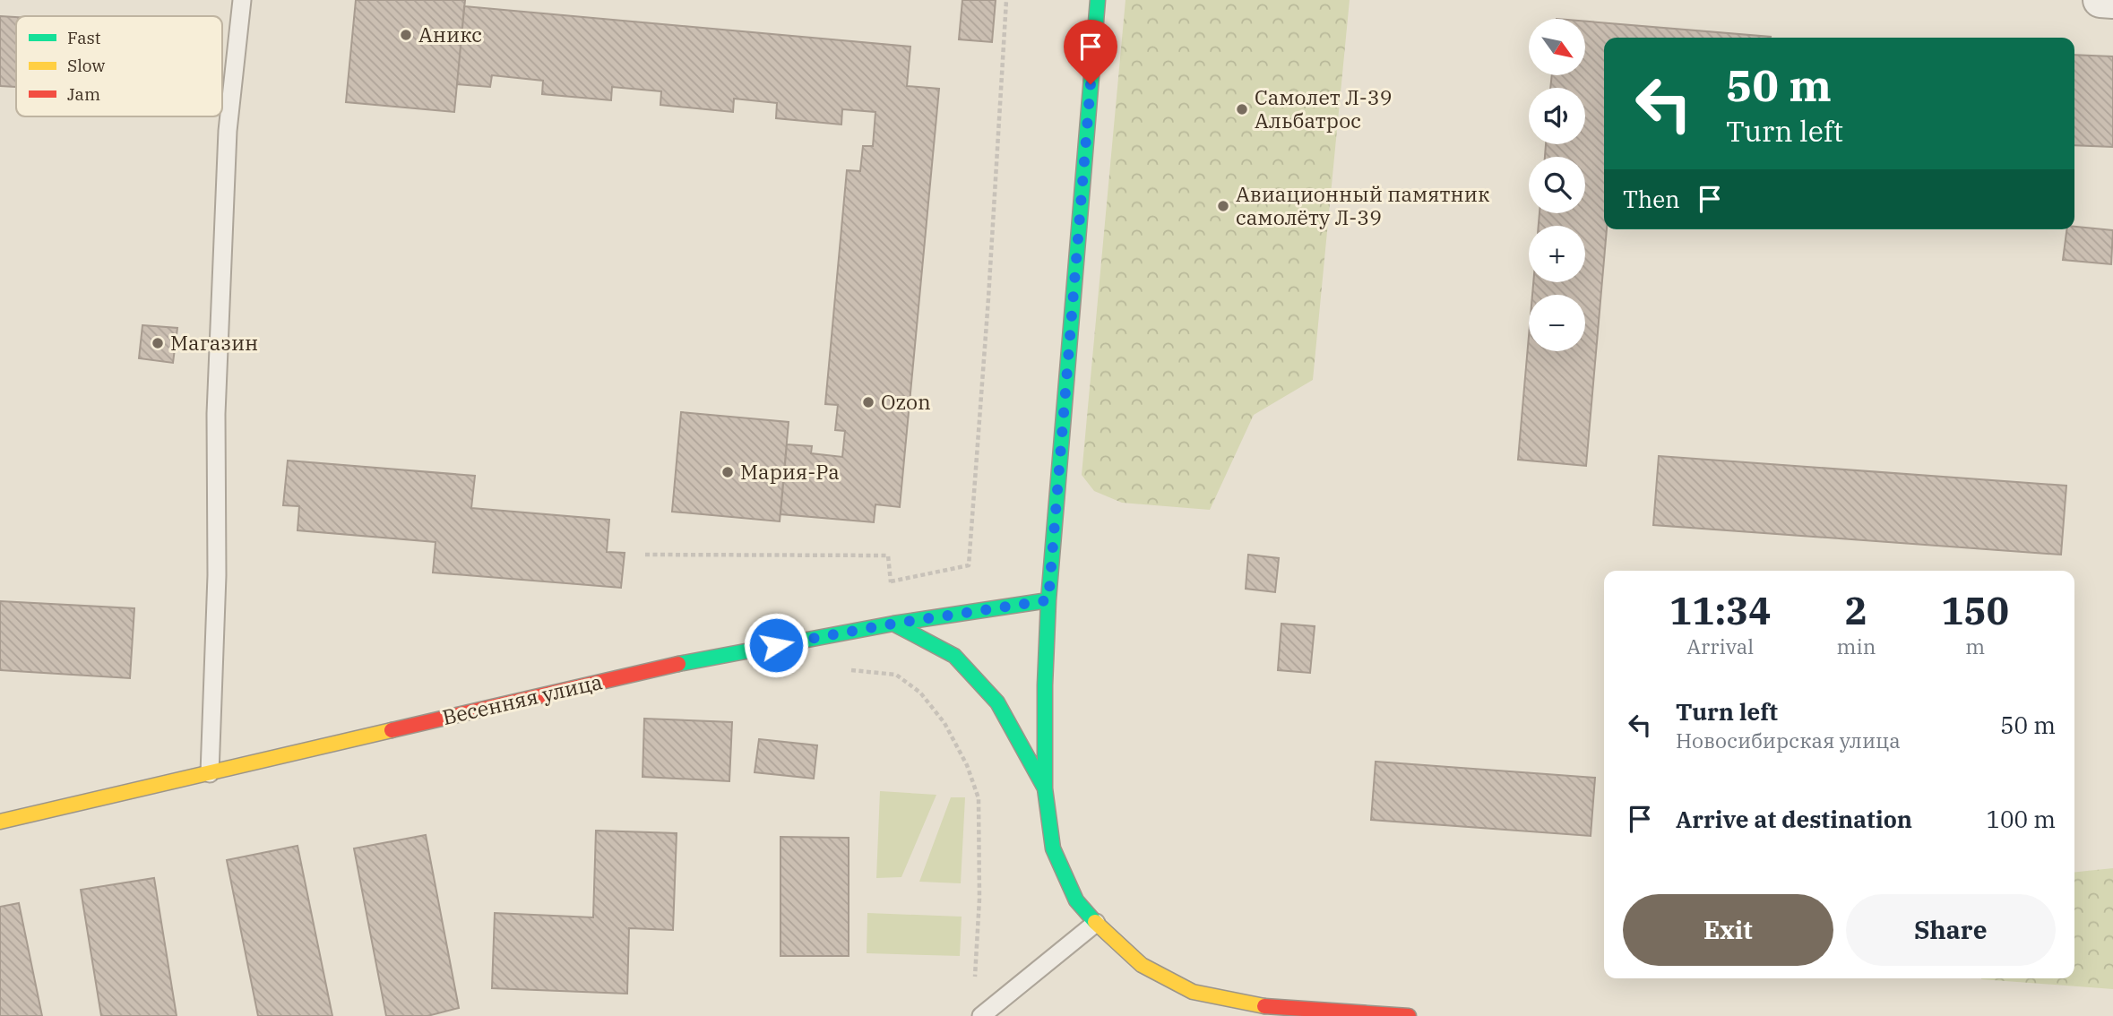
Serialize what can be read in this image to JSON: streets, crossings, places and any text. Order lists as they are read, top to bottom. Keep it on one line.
{"streets":{"main road":["Весенняя улица"]},"places":["Аникс","Самолет Л-39 Альбатрос","Авиационный памятник самолёту Л-39","Магазин","Ozon","Мария-Ра"],"legend":["Fast","Slow","Jam"],"north":"bottom right","page":{"map_buttons":["+","−"],"turn":["50 m","Turn left"],"then":"Then","eta":["11:34","Arrival","2","min","150","m"],"list":[{"name":"Turn left","note":"Новосибирская улица","value":"50 m"},{"name":"Arrive at destination","value":"100 m"}],"buttons":["Exit","Share"]}}
